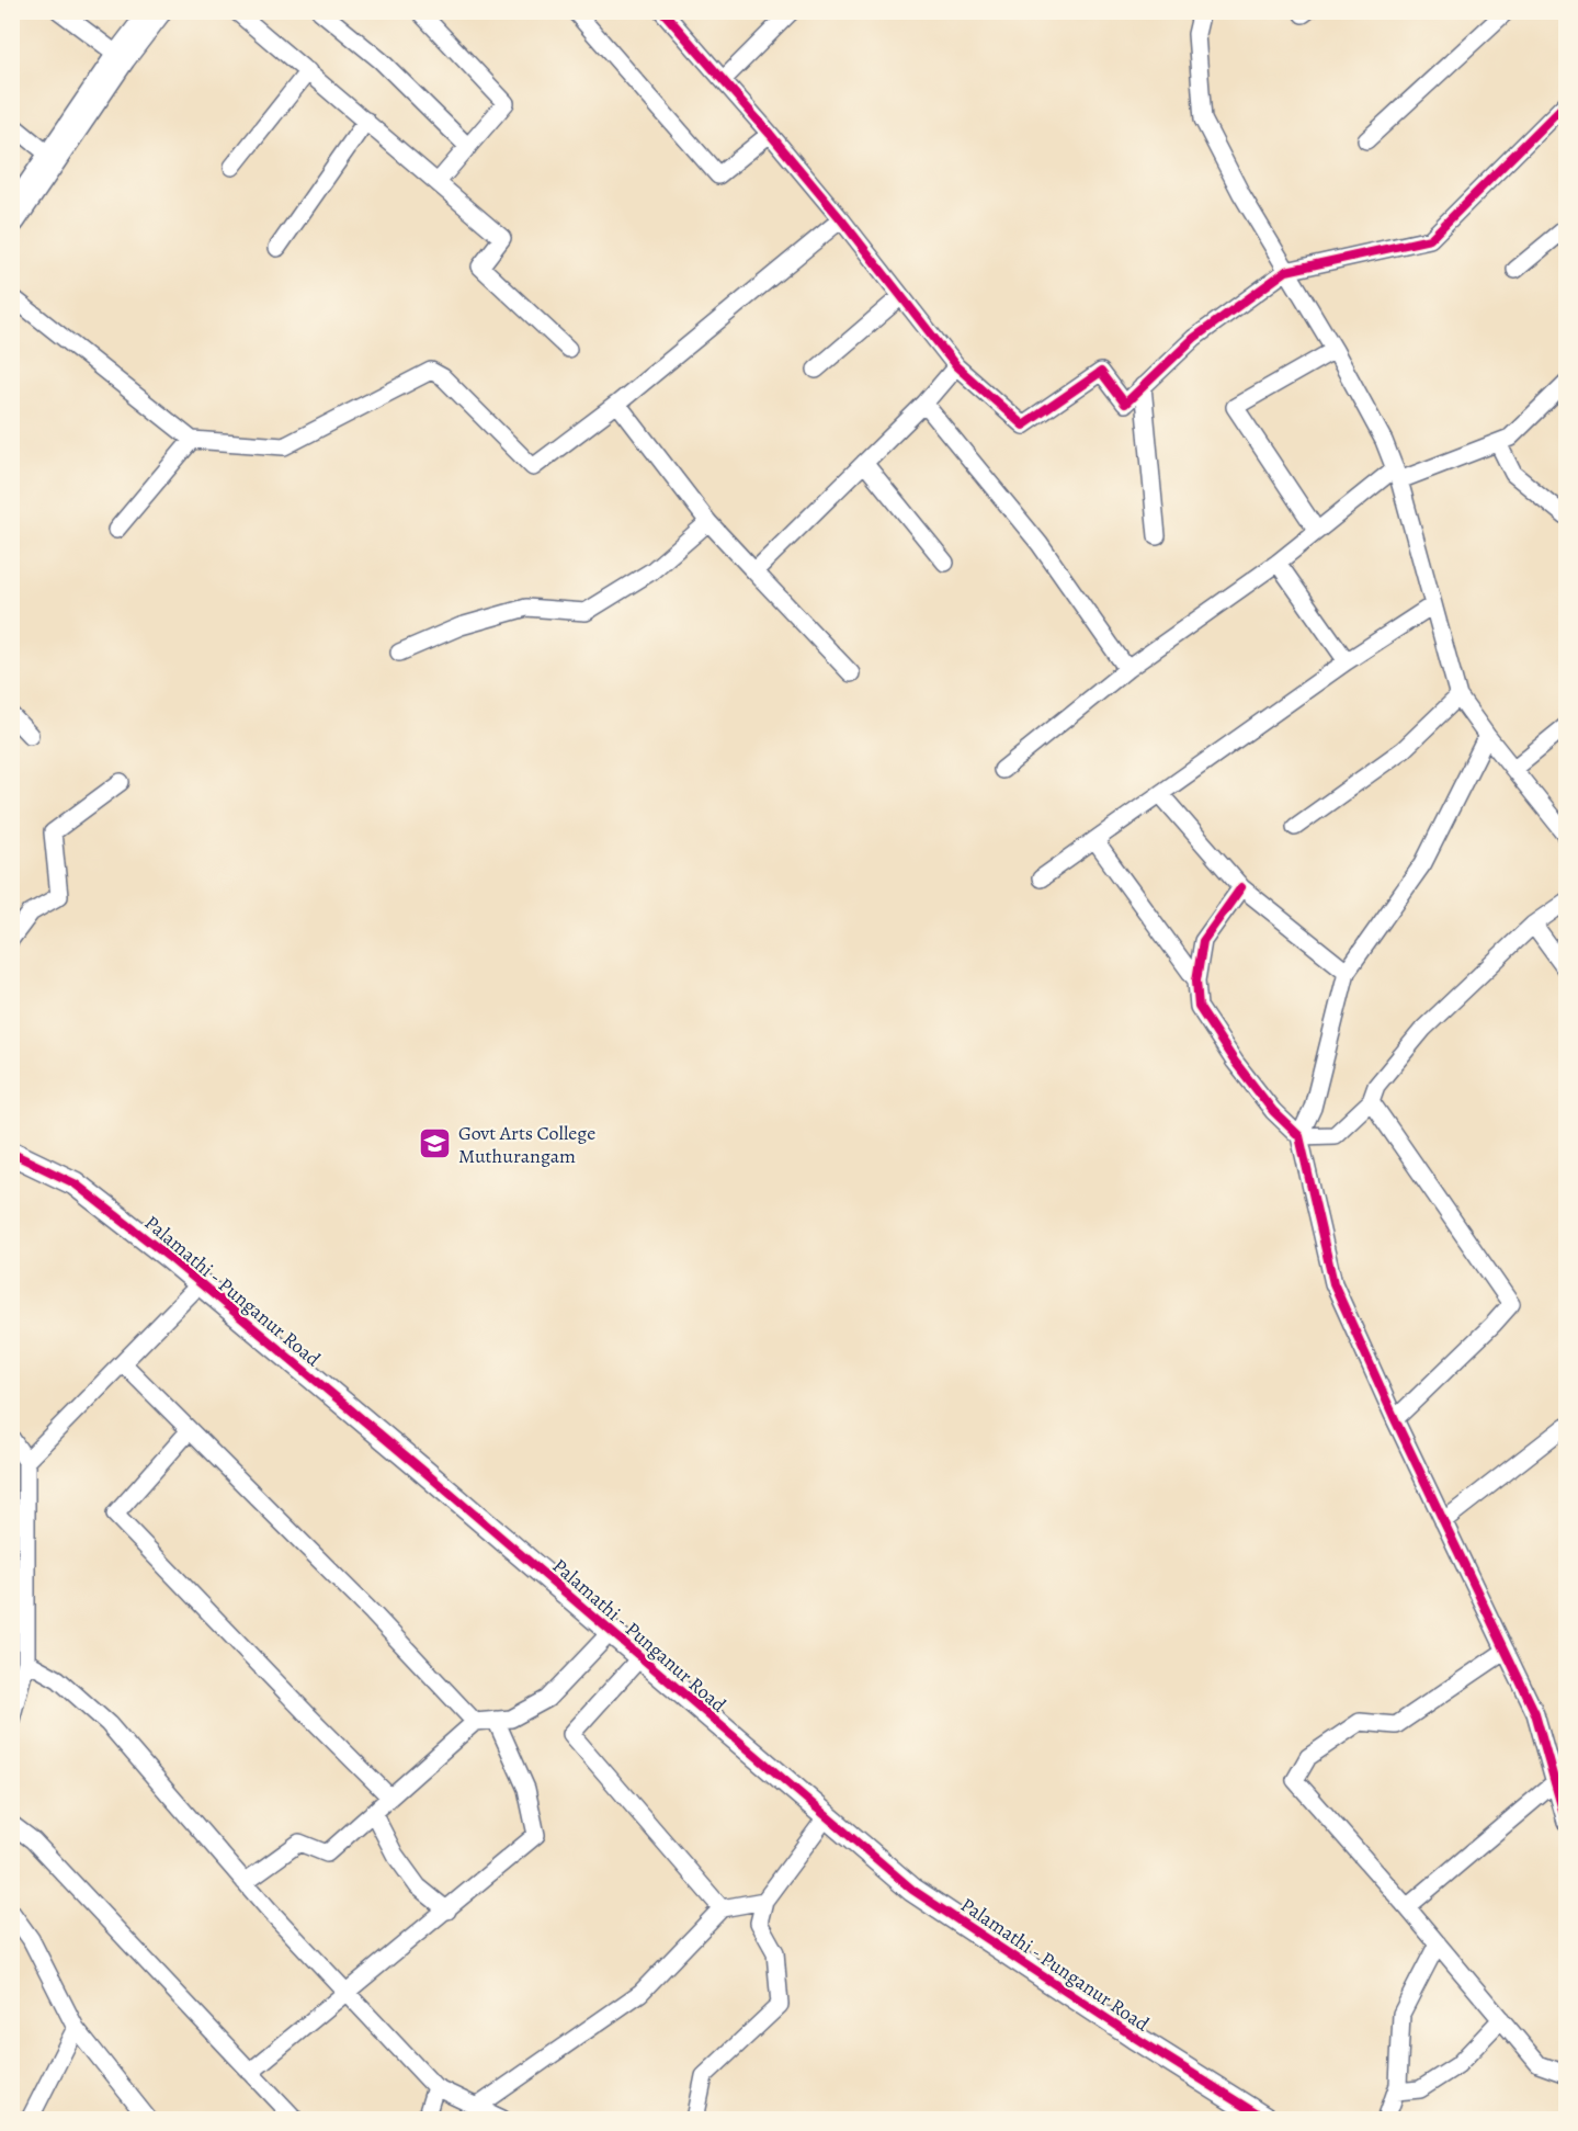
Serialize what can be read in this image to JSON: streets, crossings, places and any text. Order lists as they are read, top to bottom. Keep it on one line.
{"streets":{"street":["Palamathi - Punganur Road"]},"places":{"school or university":["Govt Arts College Muthurangam"]}}
